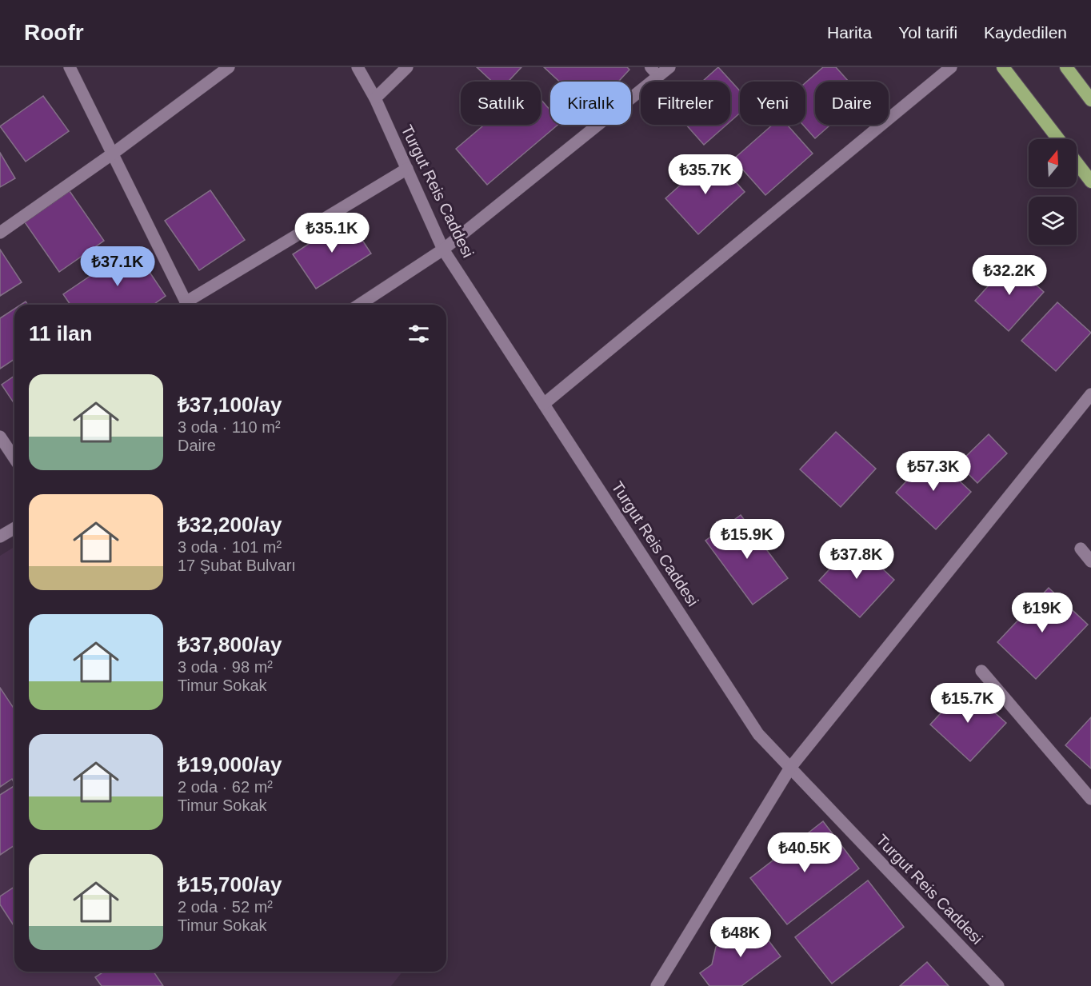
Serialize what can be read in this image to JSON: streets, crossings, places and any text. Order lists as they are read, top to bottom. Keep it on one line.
{"streets":{"street":["Turgut Reis Caddesi"]},"north":"top","page":{"header":"Roofr","nav":["Harita","Yol tarifi","Kaydedilen"],"chip":["Satılık","Kiralık","Filtreler","Yeni","Daire"],"price":["₺35.7K","₺35.1K","₺37.1K","₺32.2K","₺57.3K","₺15.9K","₺37.8K","₺19K","₺15.7K","₺40.5K","₺48K"],"heading":"11 ilan","list":[{"name":"₺37,100/ay","note":"3 oda · 110 m² · Daire"},{"name":"₺32,200/ay","note":"3 oda · 101 m² · 17 Şubat Bulvarı"},{"name":"₺37,800/ay","note":"3 oda · 98 m² · Timur Sokak"},{"name":"₺19,000/ay","note":"2 oda · 62 m² · Timur Sokak"},{"name":"₺15,700/ay","note":"2 oda · 52 m² · Timur Sokak"}]}}
